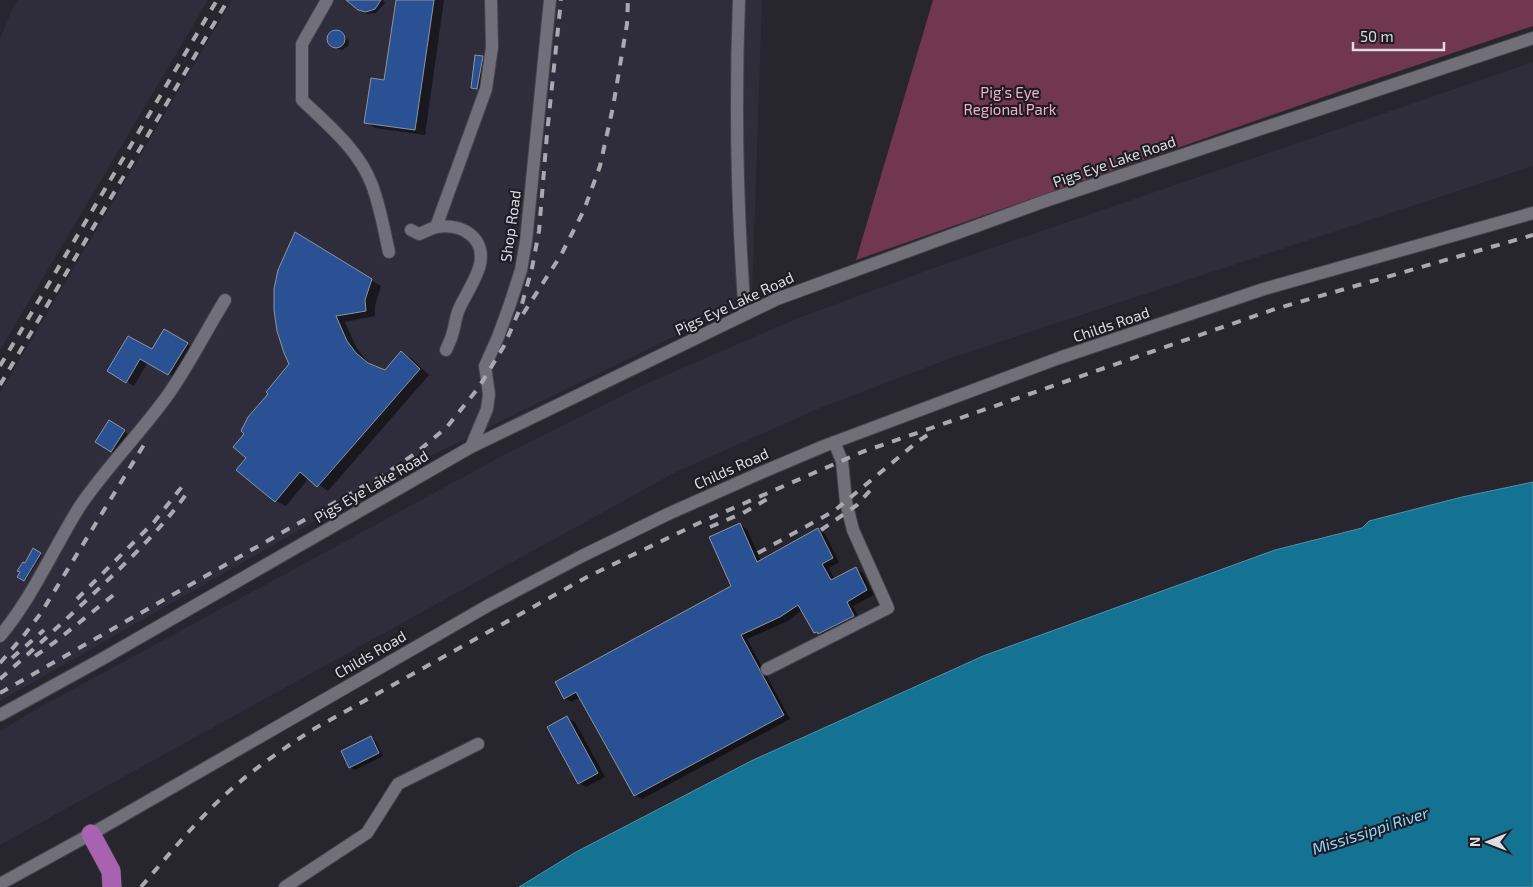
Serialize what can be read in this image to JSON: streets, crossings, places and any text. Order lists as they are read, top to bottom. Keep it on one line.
{"streets":{"street":["Pigs Eye Lake Road","Shop Road","Childs Road"]},"crossings":[["Pigs Eye Lake Road","Shop Road"]],"water":["Mississippi River"],"parks":["Pig's Eye Regional Park"],"scale_bar":"50 m","north":"left"}
